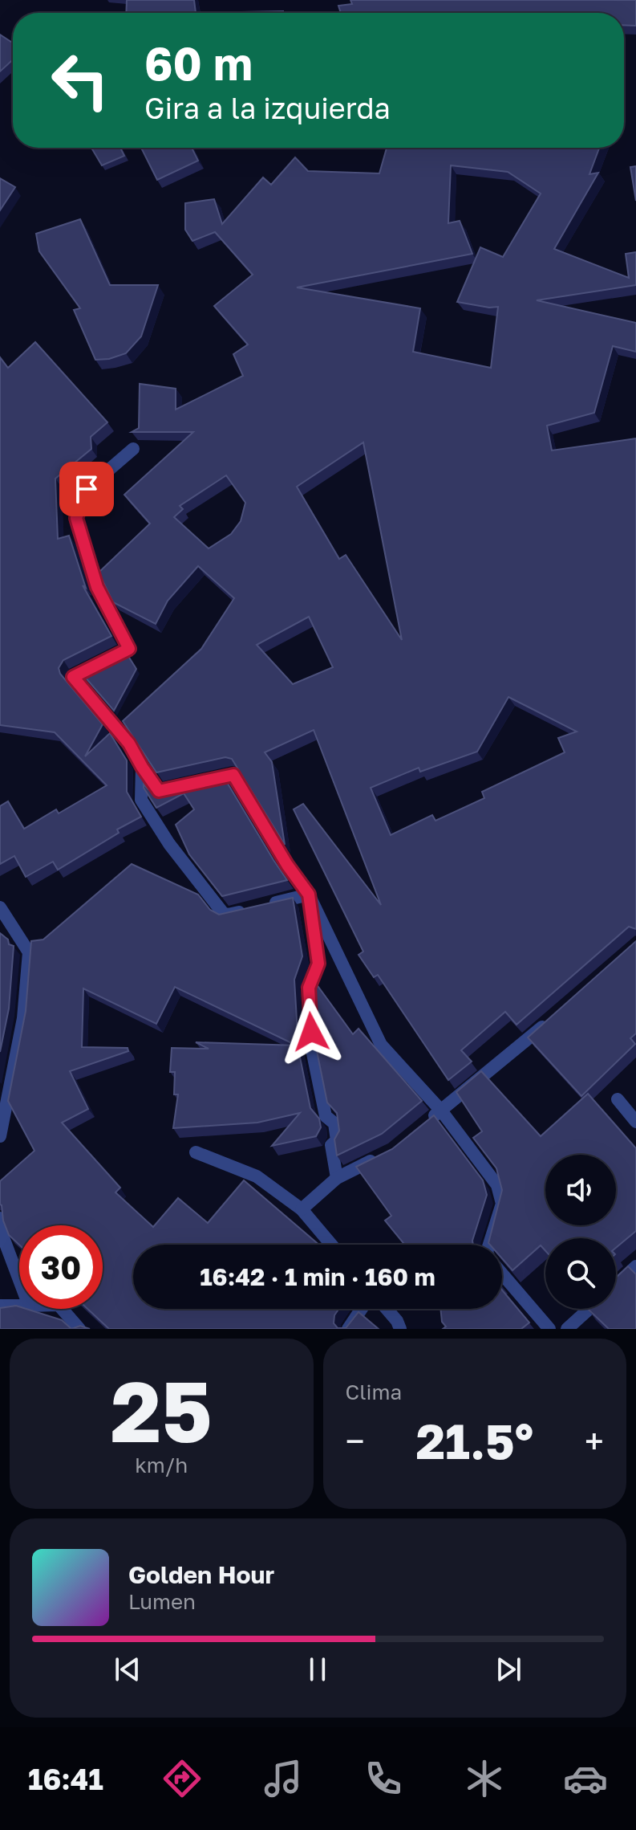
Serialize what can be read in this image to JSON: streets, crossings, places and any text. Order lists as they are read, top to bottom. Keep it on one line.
{"page":{"turn":["60 m","Gira a la izquierda"],"limit":"30","trip":"16:42 · 1 min · 160 m","tile":[["25","km/h"],"Clima"],"heat":["−","21.5°","+"],"song":["Golden Hour","Lumen"],"tabs":"16:41"}}
